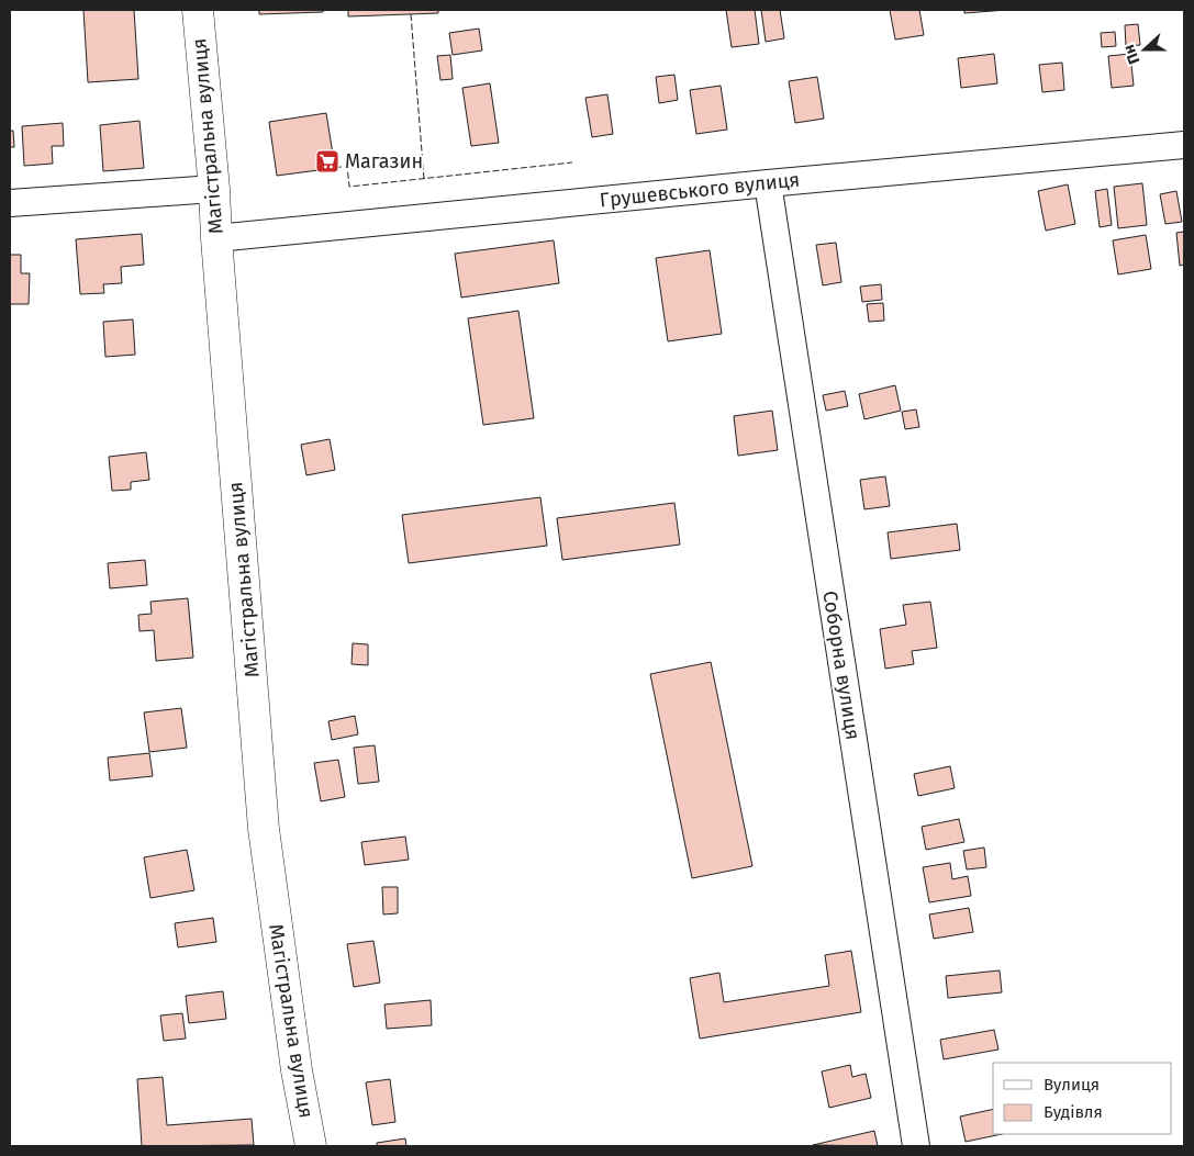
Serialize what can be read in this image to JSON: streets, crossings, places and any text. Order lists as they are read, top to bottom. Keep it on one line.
{"streets":{"main road":["Магістральна вулиця"],"street":["Грушевського вулиця","Соборна вулиця"]},"crossings":[["Магістральна вулиця","Грушевського вулиця"],["Грушевського вулиця","Соборна вулиця"]],"places":{"supermarket":["Магазин"]},"legend":["Вулиця","Будівля"],"north":"left"}
